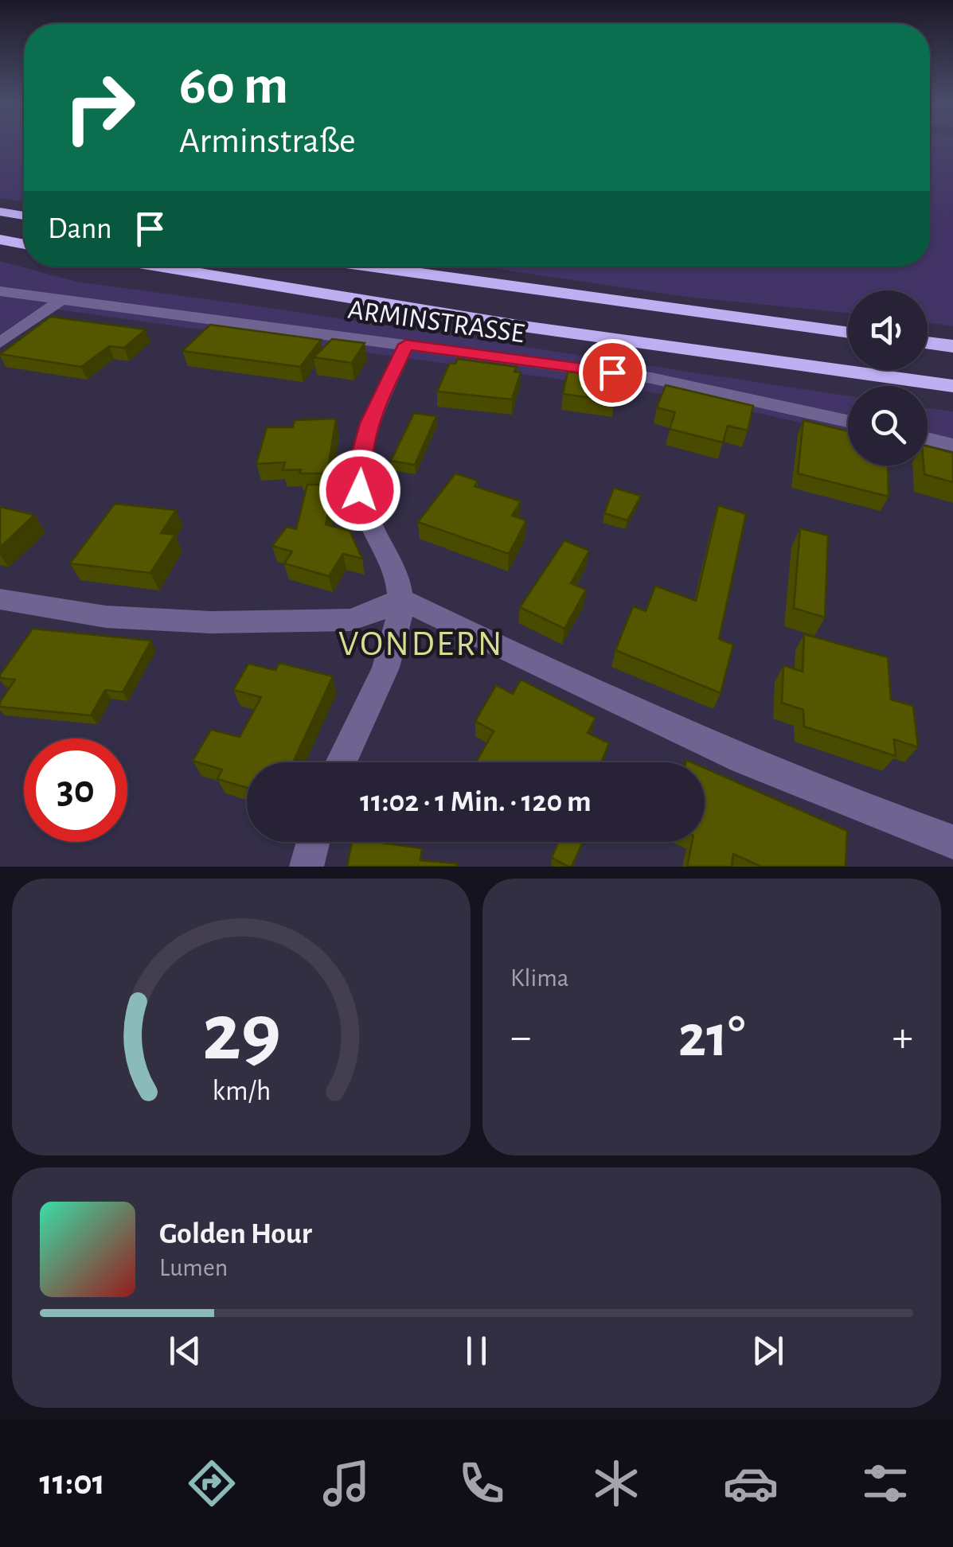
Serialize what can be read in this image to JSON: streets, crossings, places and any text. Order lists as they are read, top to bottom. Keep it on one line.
{"streets":{"street":["ARMINSTRASSE"]},"districts":["VONDERN"],"page":{"turn":["60 m","Arminstraße"],"then":"Dann","limit":"30","trip":"11:02 · 1 Min. · 120 m","tile":"Klima","heat":["−","21°","+"],"song":["Golden Hour","Lumen"],"tabs":"11:01","gauge":["29","km/h"]}}
